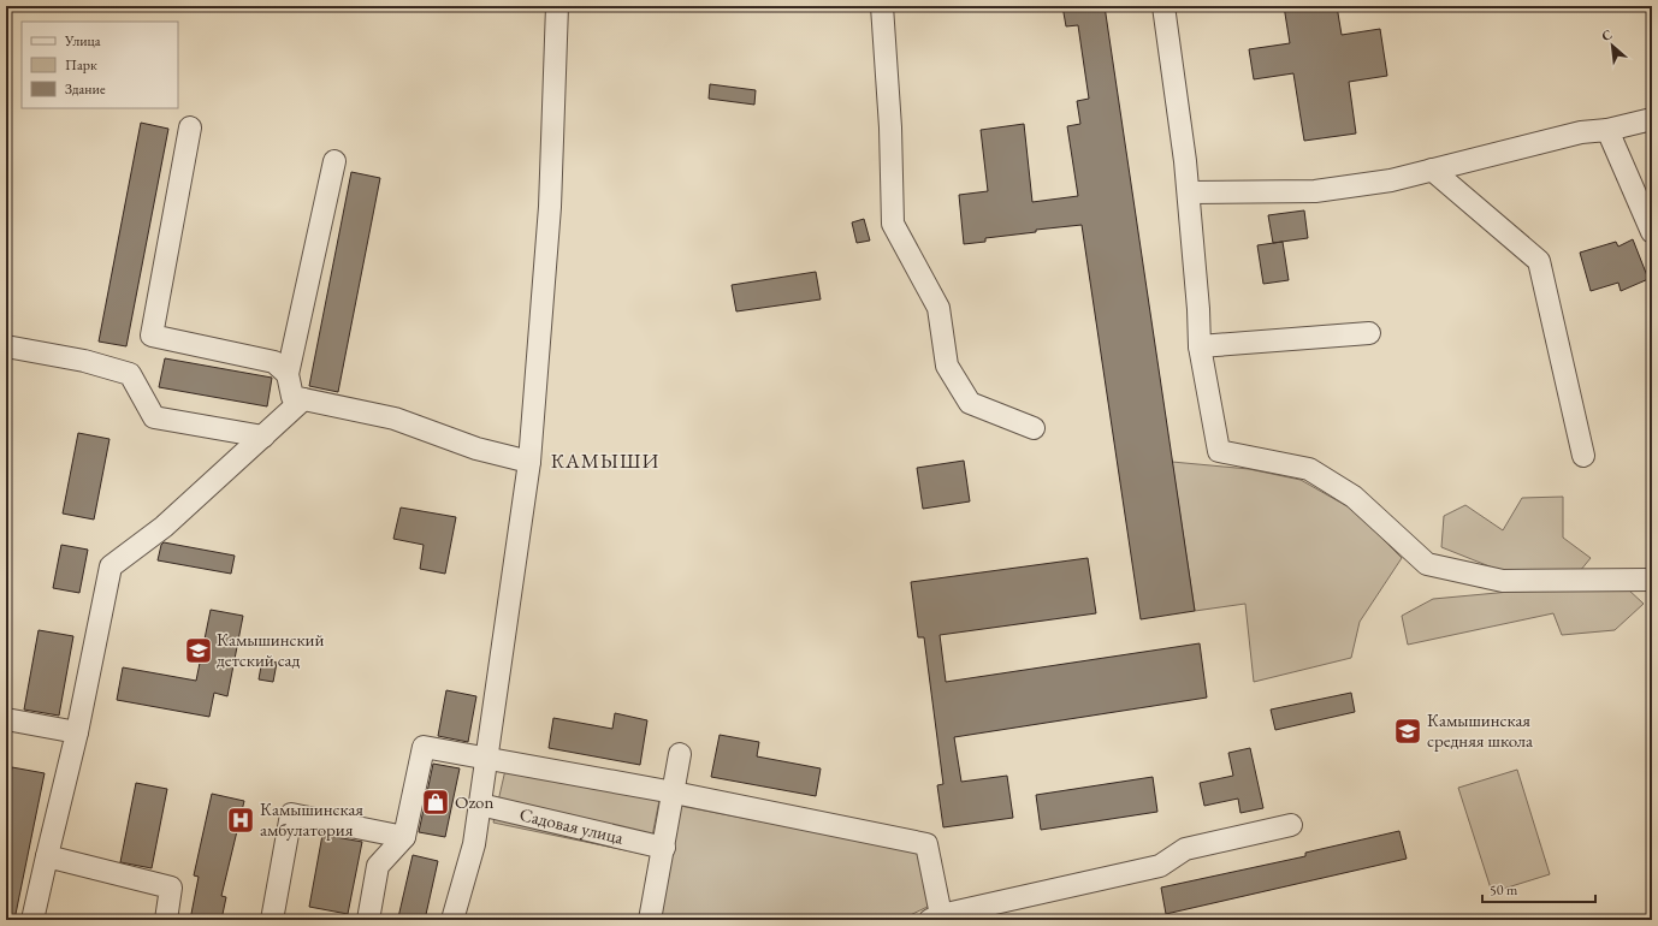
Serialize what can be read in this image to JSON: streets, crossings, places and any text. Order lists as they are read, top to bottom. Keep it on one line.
{"streets":{"street":["Садовая улица"]},"districts":["КАМЫШИ"],"places":{"school or university":["Камышинский детский сад","Камышинская средняя школа"],"shop":["Ozon"],"hospital":["Камышинская амбулатория"]},"legend":["Улица","Парк","Здание"],"scale_bar":"50 m","north":"top left"}
